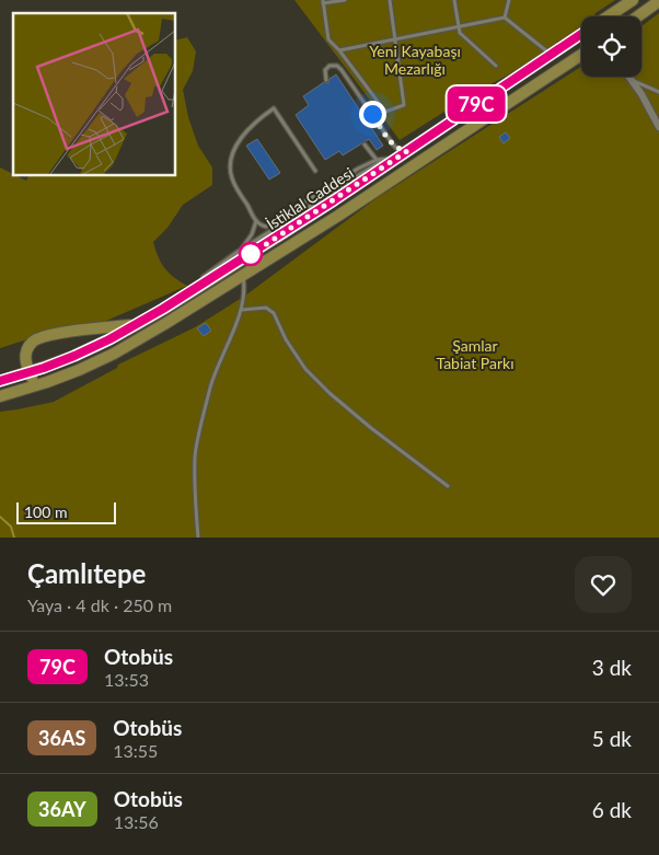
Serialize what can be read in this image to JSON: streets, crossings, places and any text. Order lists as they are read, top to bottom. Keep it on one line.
{"streets":{"main road":["İstiklal Caddesi"]},"parks":["Yeni Kayabaşı Mezarlığı","Şamlar Tabiat Parkı"],"lines":["bus line 79C"],"scale_bar":"100 m","page":{"on_map":"79C","scale":"100 m","heading":["Çamlıtepe","Yaya · 4 dk · 250 m"],"list":[{"mark":"79C","name":"Otobüs","note":"13:53","value":"3 dk"},{"mark":"36AS","name":"Otobüs","note":"13:55","value":"5 dk"},{"mark":"36AY","name":"Otobüs","note":"13:56","value":"6 dk"}]}}
